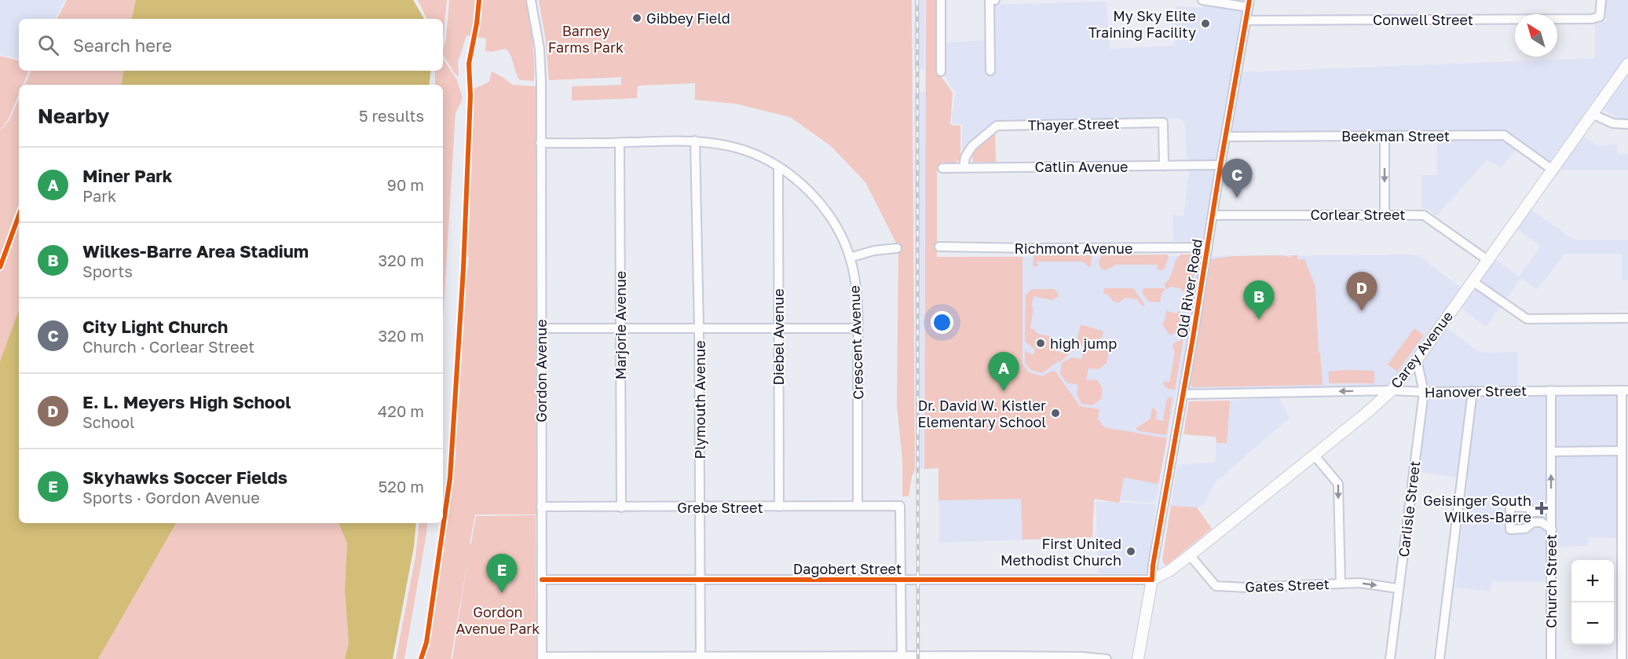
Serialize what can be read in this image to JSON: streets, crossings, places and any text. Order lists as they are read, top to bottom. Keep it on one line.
{"streets":{"main road":["Carey Avenue"],"street":["Conwell Street","Thayer Street","Beekman Street","Catlin Avenue","Corlear Street","Richmont Avenue","Old River Road","Marjorie Avenue","Diebel Avenue","Crescent Avenue","Gordon Avenue","Hanover Street","Plymouth Avenue","Grebe Street","Carlisle Street","Dagobert Street","Church Street","Gates Street"]},"crossings":[["Conwell Street","Old River Road"],["Thayer Street","Catlin Avenue"],["Beekman Street","Old River Road"],["Beekman Street","Carey Avenue"],["Catlin Avenue","Old River Road"],["Corlear Street","Old River Road"],["Corlear Street","Carey Avenue"],["Richmont Avenue","Old River Road"],["Old River Road","Carey Avenue"],["Old River Road","Hanover Street"],["Old River Road","Dagobert Street"],["Marjorie Avenue","Crescent Avenue"],["Marjorie Avenue","Grebe Street"],["Diebel Avenue","Crescent Avenue"],["Diebel Avenue","Grebe Street"],["Crescent Avenue","Gordon Avenue"],["Crescent Avenue","Plymouth Avenue"],["Crescent Avenue","Grebe Street"],["Carey Avenue","Hanover Street"],["Carey Avenue","Carlisle Street"],["Carey Avenue","Dagobert Street"],["Carey Avenue","Gates Street"],["Gordon Avenue","Grebe Street"],["Gordon Avenue","Dagobert Street"],["Hanover Street","Carlisle Street"],["Hanover Street","Church Street"],["Plymouth Avenue","Grebe Street"],["Plymouth Avenue","Dagobert Street"],["Grebe Street","Dagobert Street"],["Carlisle Street","Gates Street"]],"one_way":["Hanover Street"],"parks":["Barney Farms Park","Gordon Avenue Park"],"places":{"other":["Gibbey Field","My Sky Elite Training Facility","high jump","Dr. David W. Kistler Elementary School","First United Methodist Church"],"health":["Geisinger South Wilkes-Barre"]},"north":"top left","page":{"search":"Search here","heading":["Nearby","5 results"],"list":[{"mark":"A","name":"Miner Park","note":"Park","value":"90 m"},{"mark":"B","name":"Wilkes-Barre Area Stadium","note":"Sports","value":"320 m"},{"mark":"C","name":"City Light Church","note":"Church · Corlear Street","value":"320 m"},{"mark":"D","name":"E. L. Meyers High School","note":"School","value":"420 m"},{"mark":"E","name":"Skyhawks Soccer Fields","note":"Sports · Gordon Avenue","value":"520 m"}],"pins":["C","D","B","A","E"],"map_buttons":["+","−"]}}
